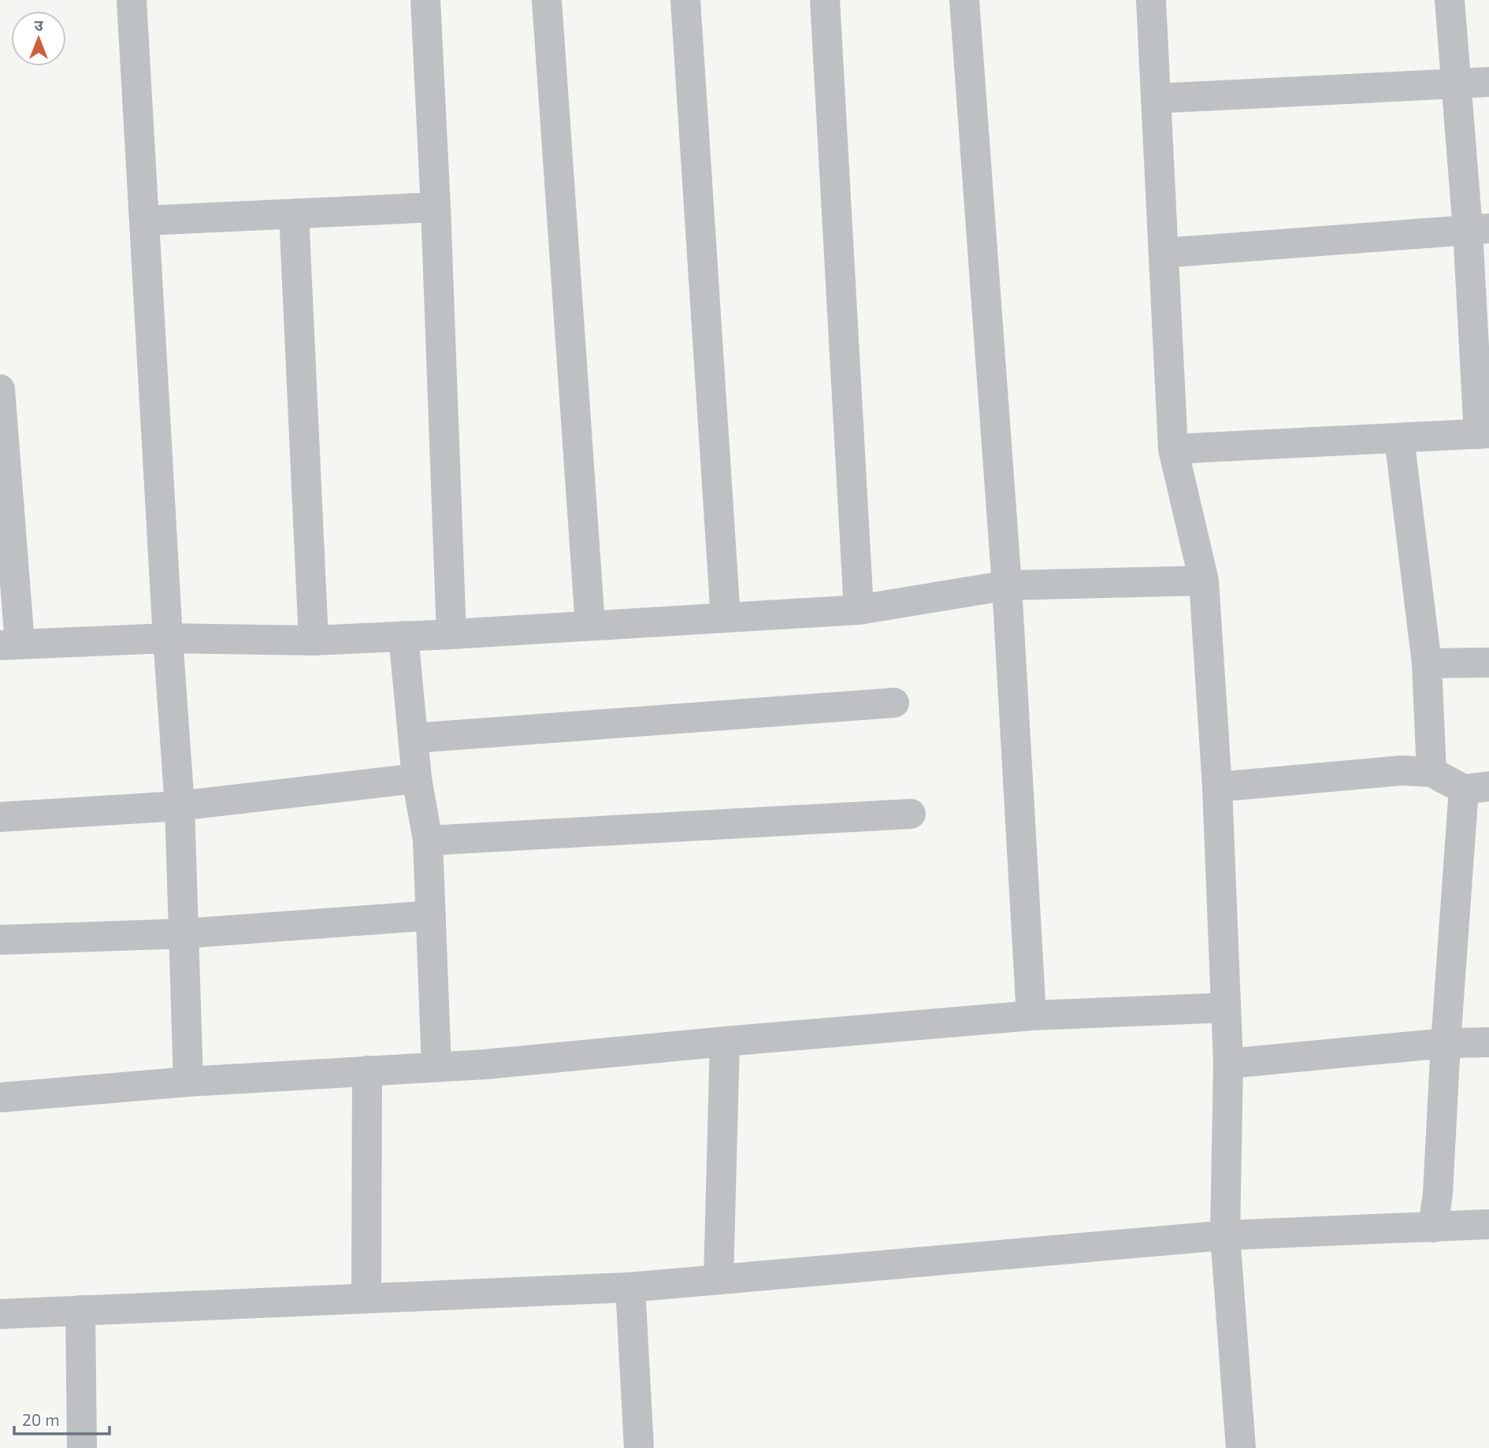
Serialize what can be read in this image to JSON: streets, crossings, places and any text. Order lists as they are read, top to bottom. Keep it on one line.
{"scale_bar":"20 m","north":"top"}
